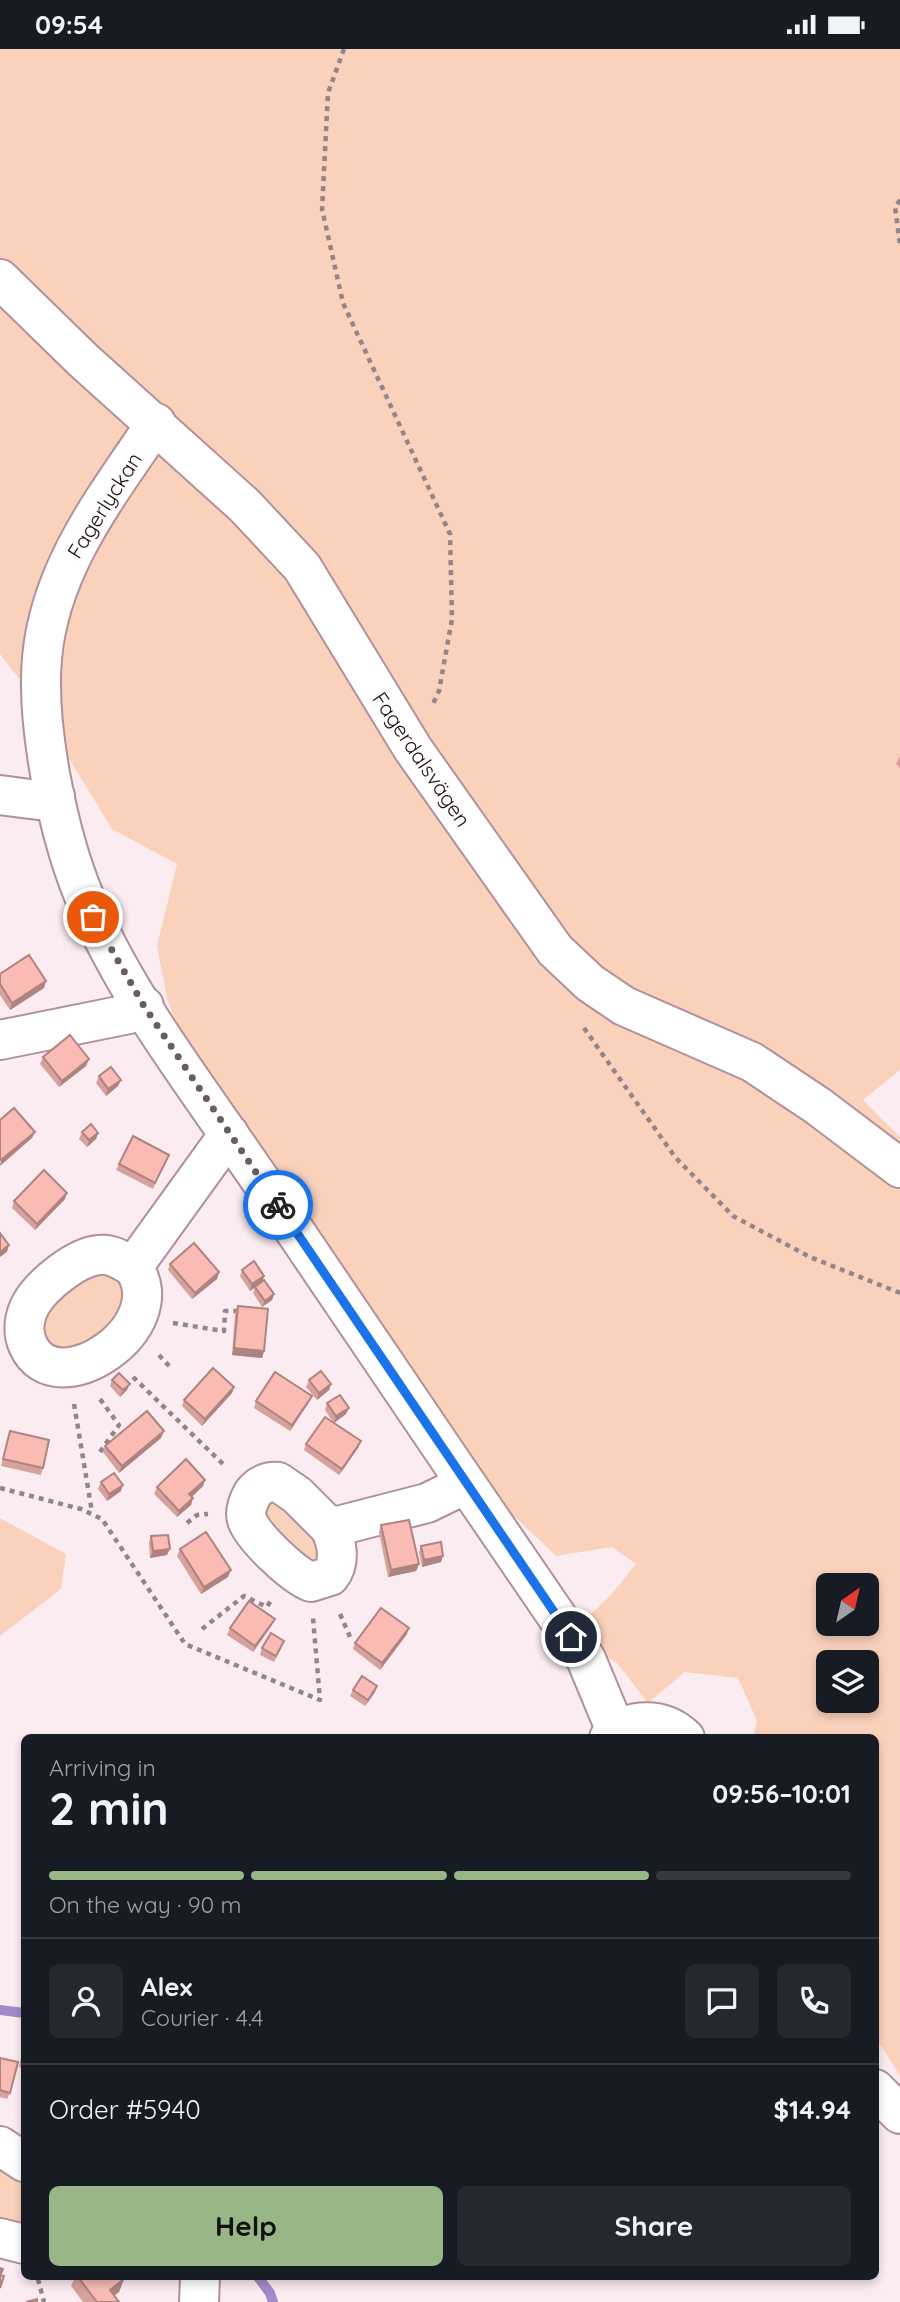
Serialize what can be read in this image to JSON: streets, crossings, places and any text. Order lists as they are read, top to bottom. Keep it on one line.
{"streets":{"street":["Fagerlyckan","Fagerdalsvägen"]},"crossings":[["Fagerlyckan","Fagerdalsvägen"]],"north":"top right","page":{"status":"09:54","heading":["2 min","Arriving in","09:56–10:01"],"panel":["Alex","Courier · 4.4","Order #5940","$14.94"],"bar":"On the way · 90 m","buttons":["Help","Share"]}}
